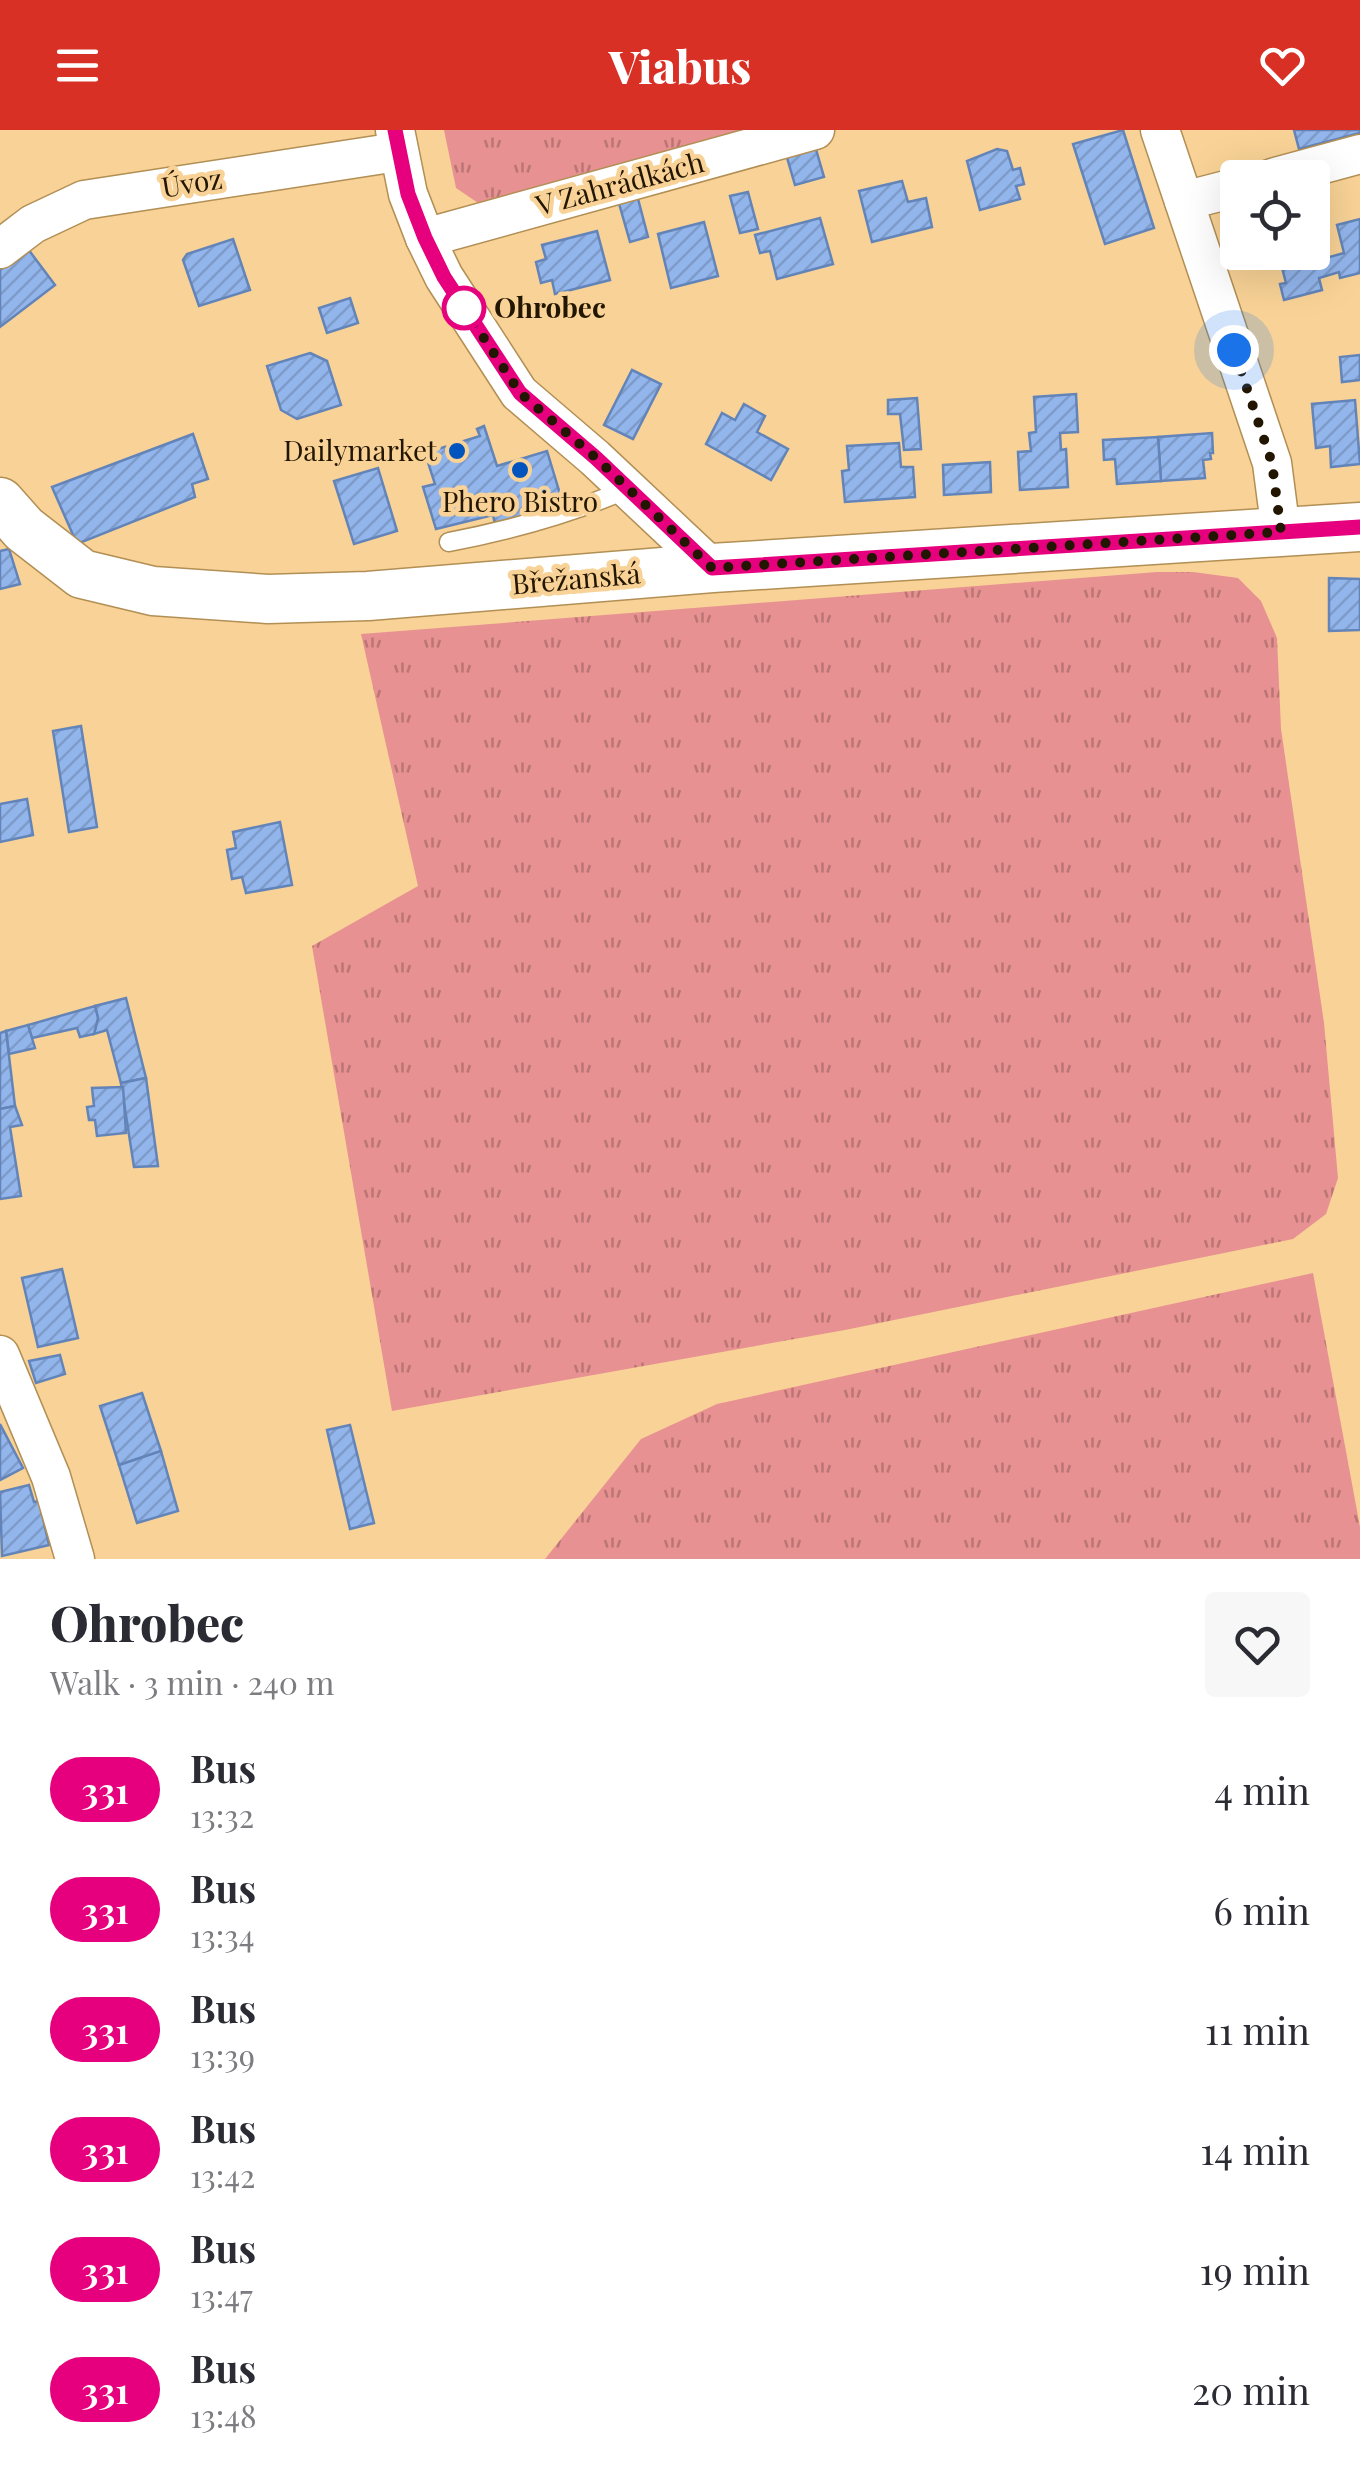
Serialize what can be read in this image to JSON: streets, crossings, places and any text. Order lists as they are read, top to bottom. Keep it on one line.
{"streets":{"street":["Úvoz","V Zahrádkách","Břežanská"]},"places":["Ohrobec","Dailymarket","Phero Bistro"],"lines":["bus line 331"],"page":{"header":"Viabus","heading":["Ohrobec","Walk · 3 min · 240 m"],"list":[{"mark":"331","name":"Bus","note":"13:32","value":"4 min"},{"mark":"331","name":"Bus","note":"13:34","value":"6 min"},{"mark":"331","name":"Bus","note":"13:39","value":"11 min"},{"mark":"331","name":"Bus","note":"13:42","value":"14 min"},{"mark":"331","name":"Bus","note":"13:47","value":"19 min"},{"mark":"331","name":"Bus","note":"13:48","value":"20 min"}]}}
